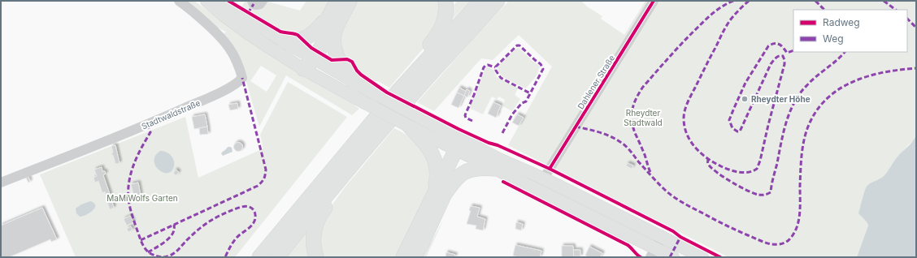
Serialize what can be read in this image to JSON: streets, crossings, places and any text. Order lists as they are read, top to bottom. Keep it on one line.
{"streets":{"street":["Dahlener Straße","Stadtwaldstraße"]},"parks":["Rheydter Stadtwald","MaMiWolfs Garten"],"places":["Rheydter Höhe"],"legend":["Radweg","Weg"]}
